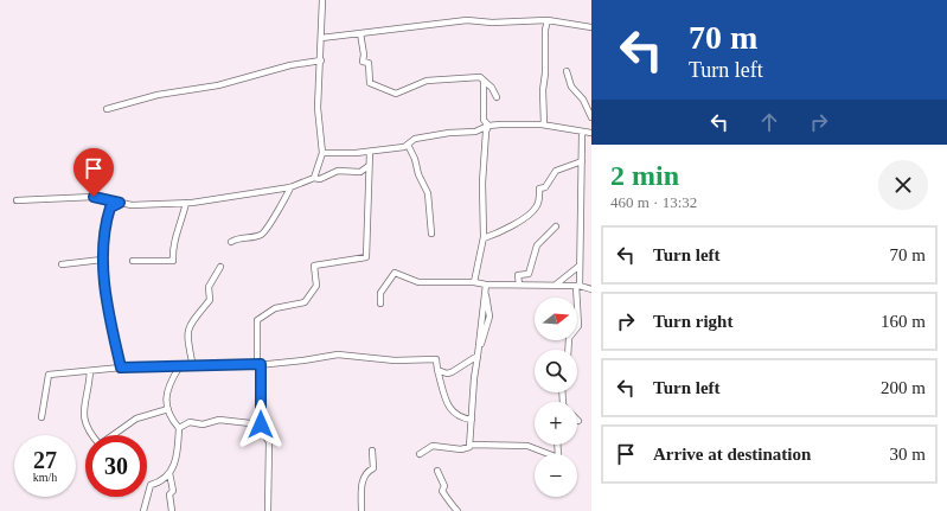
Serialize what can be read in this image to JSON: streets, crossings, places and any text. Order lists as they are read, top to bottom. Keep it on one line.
{"north":"right","page":{"turn":["70 m","Turn left"],"heading":["2 min","460 m · 13:32"],"list":[{"name":"Turn left","value":"70 m"},{"name":"Turn right","value":"160 m"},{"name":"Turn left","value":"200 m"},{"name":"Arrive at destination","value":"30 m"}],"map_buttons":["+","−"],"speed":"27 km/h","limit":"30"}}
